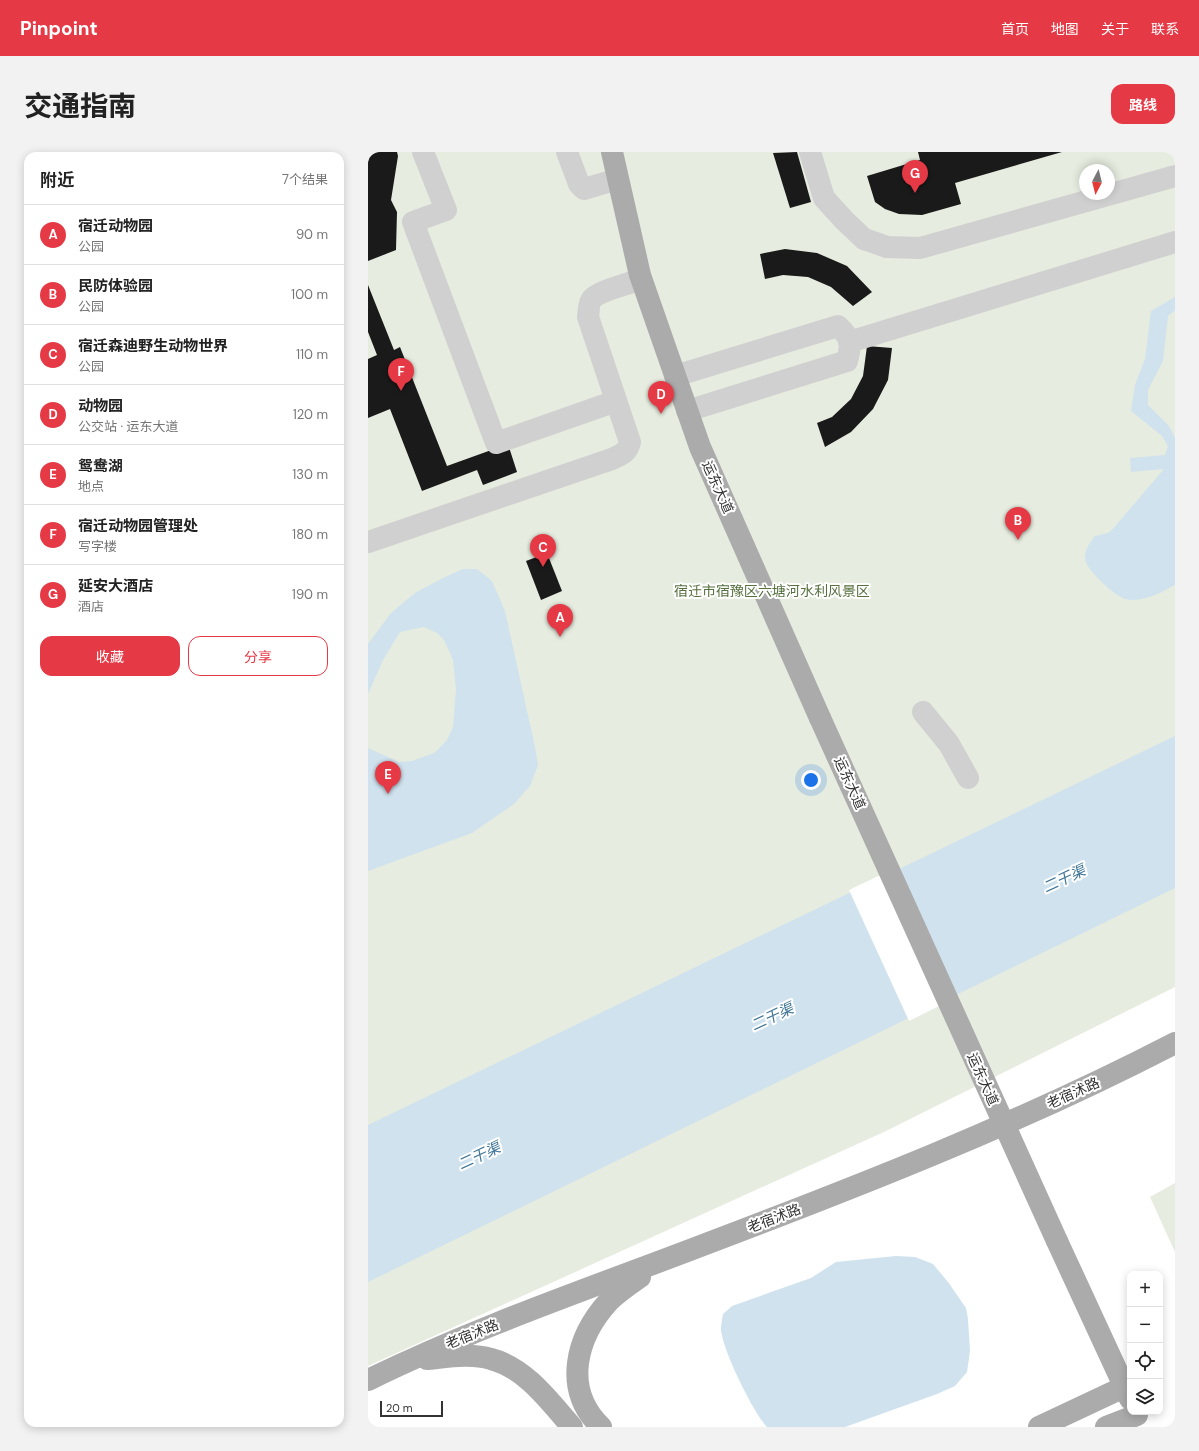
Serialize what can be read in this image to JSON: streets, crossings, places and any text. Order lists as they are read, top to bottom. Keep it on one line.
{"streets":{"main road":["运东大道","老宿沭路"]},"water":["二干渠"],"parks":["宿迁市宿豫区六塘河水利风景区"],"scale_bar":"20 m","north":"bottom","page":{"header":"Pinpoint","nav":["首页","地图","关于","联系"],"title":"交通指南","buttons":["路线",["收藏","分享"]],"heading":["附近","7个结果"],"pins":["G","F","D","B","C","A","E"],"list":[{"mark":"A","name":"宿迁动物园","note":"公园","value":"90 m"},{"mark":"B","name":"民防体验园","note":"公园","value":"100 m"},{"mark":"C","name":"宿迁森迪野生动物世界","note":"公园","value":"110 m"},{"mark":"D","name":"动物园","note":"公交站 · 运东大道","value":"120 m"},{"mark":"E","name":"鸳鸯湖","note":"地点","value":"130 m"},{"mark":"F","name":"宿迁动物园管理处","note":"写字楼","value":"180 m"},{"mark":"G","name":"延安大酒店","note":"酒店","value":"190 m"}],"map_buttons":["+","−"],"scale":"20 m"}}
